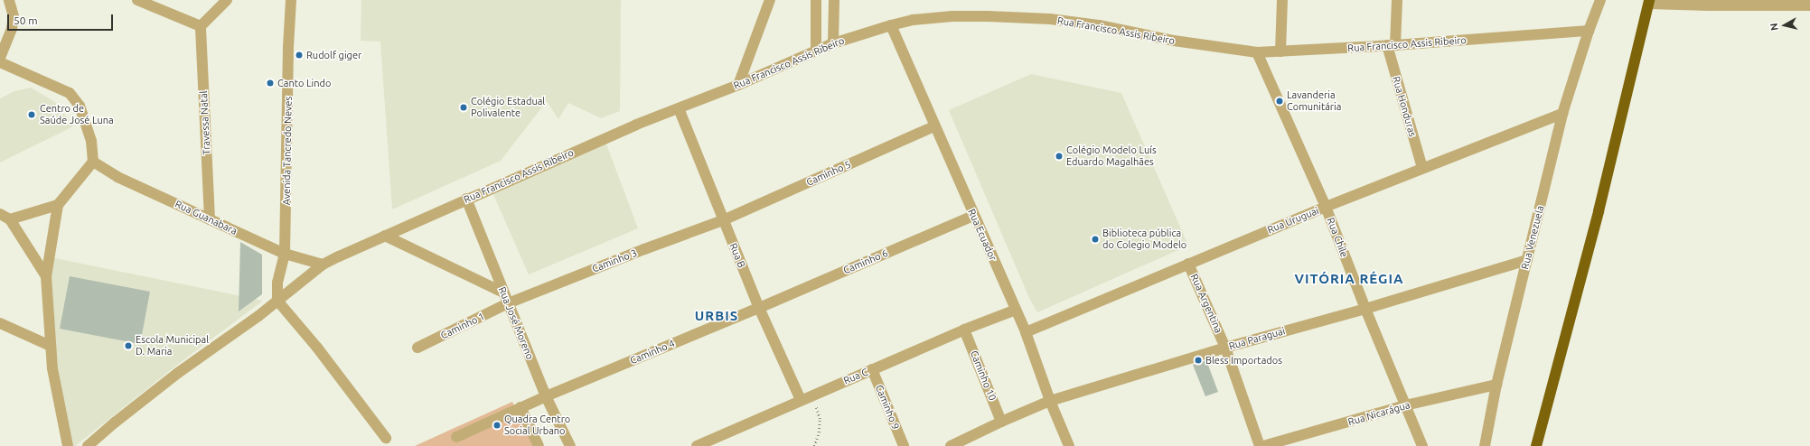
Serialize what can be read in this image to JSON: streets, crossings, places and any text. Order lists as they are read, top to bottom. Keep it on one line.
{"streets":{"street":["Rua Francisco Assis Ribeiro","Rua Honduras","Travessa Natal","Avenida Tancredo Neves","Caminho 5","Rua Guanabara","Rua Uruguai","Rua Ecuador","Rua Chile","Rua Venezuela","Rua B","Caminho 3","Caminho 6","Rua Argentina","Rua José Moreno","Caminho 1","Rua Paraguai","Caminho 4","Caminho 10","Rua C","Caminho 9","Rua Nicarágua"]},"crossings":[["Rua Francisco Assis Ribeiro","Rua Honduras"],["Rua Francisco Assis Ribeiro","Avenida Tancredo Neves"],["Rua Francisco Assis Ribeiro","Rua Guanabara"],["Rua Francisco Assis Ribeiro","Rua Ecuador"],["Rua Francisco Assis Ribeiro","Rua Chile"],["Rua Francisco Assis Ribeiro","Rua Venezuela"],["Rua Francisco Assis Ribeiro","Rua B"],["Rua Francisco Assis Ribeiro","Rua José Moreno"],["Rua Honduras","Rua Uruguai"],["Travessa Natal","Rua Guanabara"],["Avenida Tancredo Neves","Rua Guanabara"],["Caminho 5","Rua Ecuador"],["Caminho 5","Rua B"],["Caminho 5","Caminho 3"],["Rua Uruguai","Rua Ecuador"],["Rua Uruguai","Rua Chile"],["Rua Uruguai","Rua Venezuela"],["Rua Uruguai","Rua Argentina"],["Rua Ecuador","Caminho 6"],["Rua Ecuador","Rua Paraguai"],["Rua Ecuador","Rua C"],["Rua Chile","Rua Paraguai"],["Rua Chile","Rua Nicarágua"],["Rua Venezuela","Rua Paraguai"],["Rua Venezuela","Rua Nicarágua"],["Rua B","Caminho 3"],["Rua B","Caminho 6"],["Rua B","Caminho 4"],["Rua B","Rua C"],["Caminho 3","Rua José Moreno"],["Caminho 3","Caminho 1"],["Caminho 6","Caminho 4"],["Rua Argentina","Rua Paraguai"],["Rua José Moreno","Caminho 1"],["Rua José Moreno","Caminho 4"],["Rua Paraguai","Caminho 10"],["Caminho 10","Rua C"],["Rua C","Caminho 9"]],"districts":["VITÓRIA RÉGIA","URBIS"],"places":["Rudolf giger","Canto Lindo","Lavanderia Comunitária","Colégio Estadual Polivalente","Centro de Saúde José Luna","Colégio Modelo Luís Eduardo Magalhães","Biblioteca pública do Colegio Modelo","Escola Municipal D. Maria","Bless Importados","Quadra Centro Social Urbano"],"scale_bar":"50 m","north":"left"}
